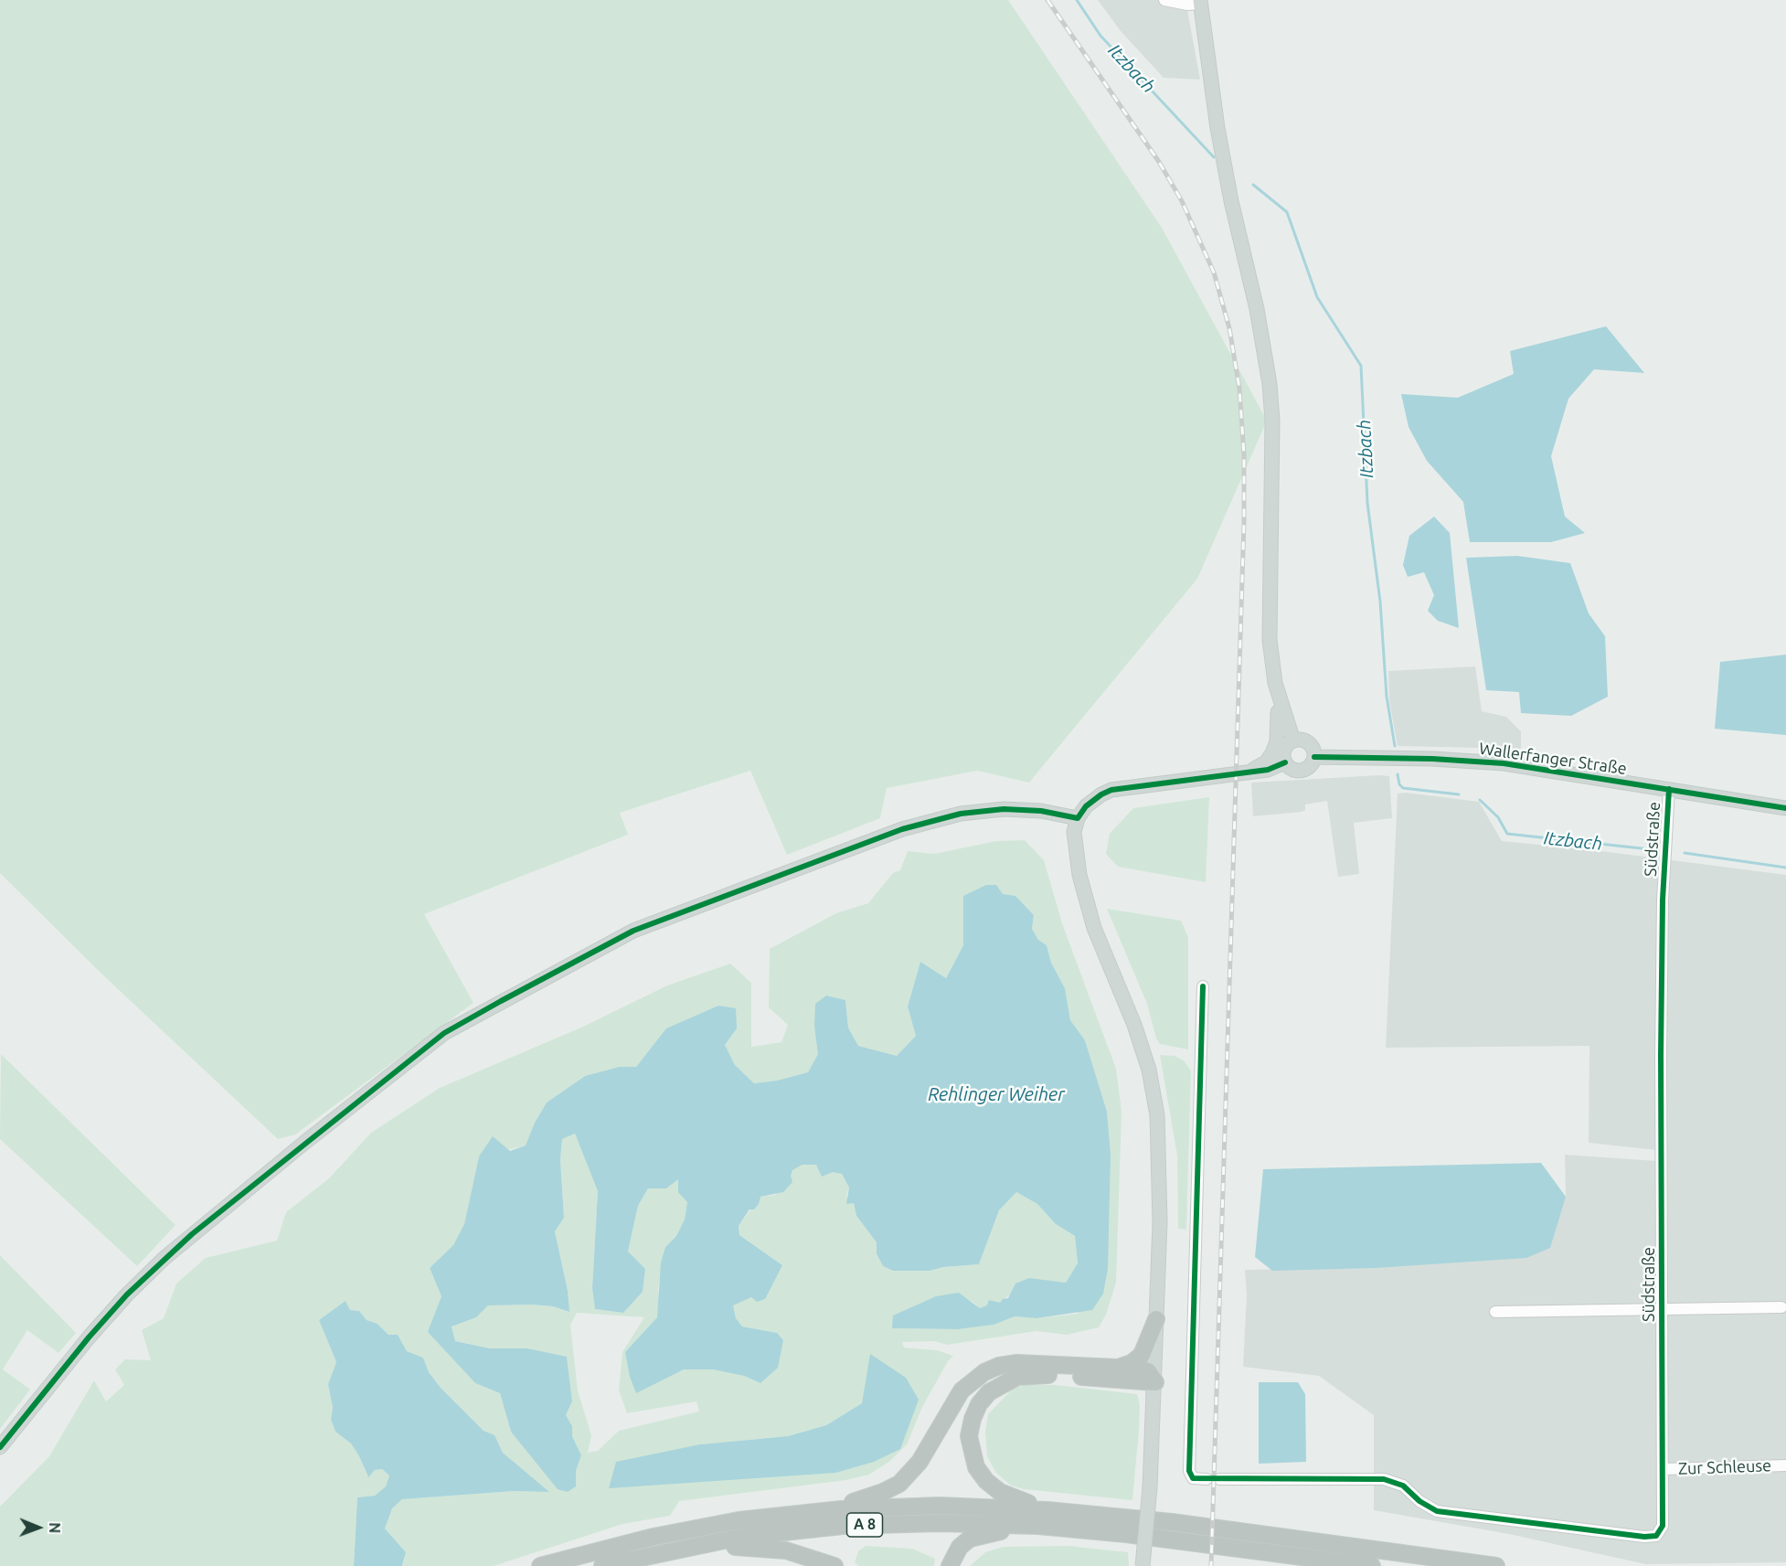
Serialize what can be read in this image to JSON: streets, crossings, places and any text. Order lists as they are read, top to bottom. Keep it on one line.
{"streets":{"highway":["A 8"],"main road":["Wallerfanger Straße"],"street":["Südstraße","Zur Schleuse"]},"crossings":[["Wallerfanger Straße","Südstraße"],["Südstraße","Zur Schleuse"]],"water":["Itzbach","Rehlinger Weiher"],"north":"right"}
